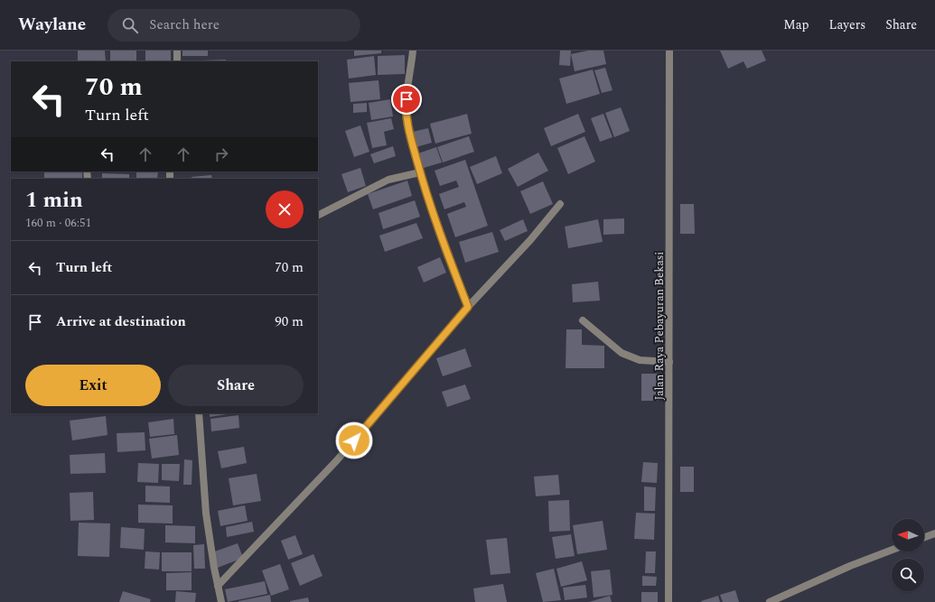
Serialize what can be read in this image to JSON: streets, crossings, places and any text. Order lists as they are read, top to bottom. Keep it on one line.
{"streets":{"street":["Jalan Raya Pebayuran Bekasi"]},"north":"left","page":{"header":"Waylane","search":"Search here","nav":["Map","Layers","Share"],"turn":["70 m","Turn left"],"heading":["1 min","160 m · 06:51"],"list":[{"name":"Turn left","value":"70 m"},{"name":"Arrive at destination","value":"90 m"}],"buttons":["Exit","Share"]}}
